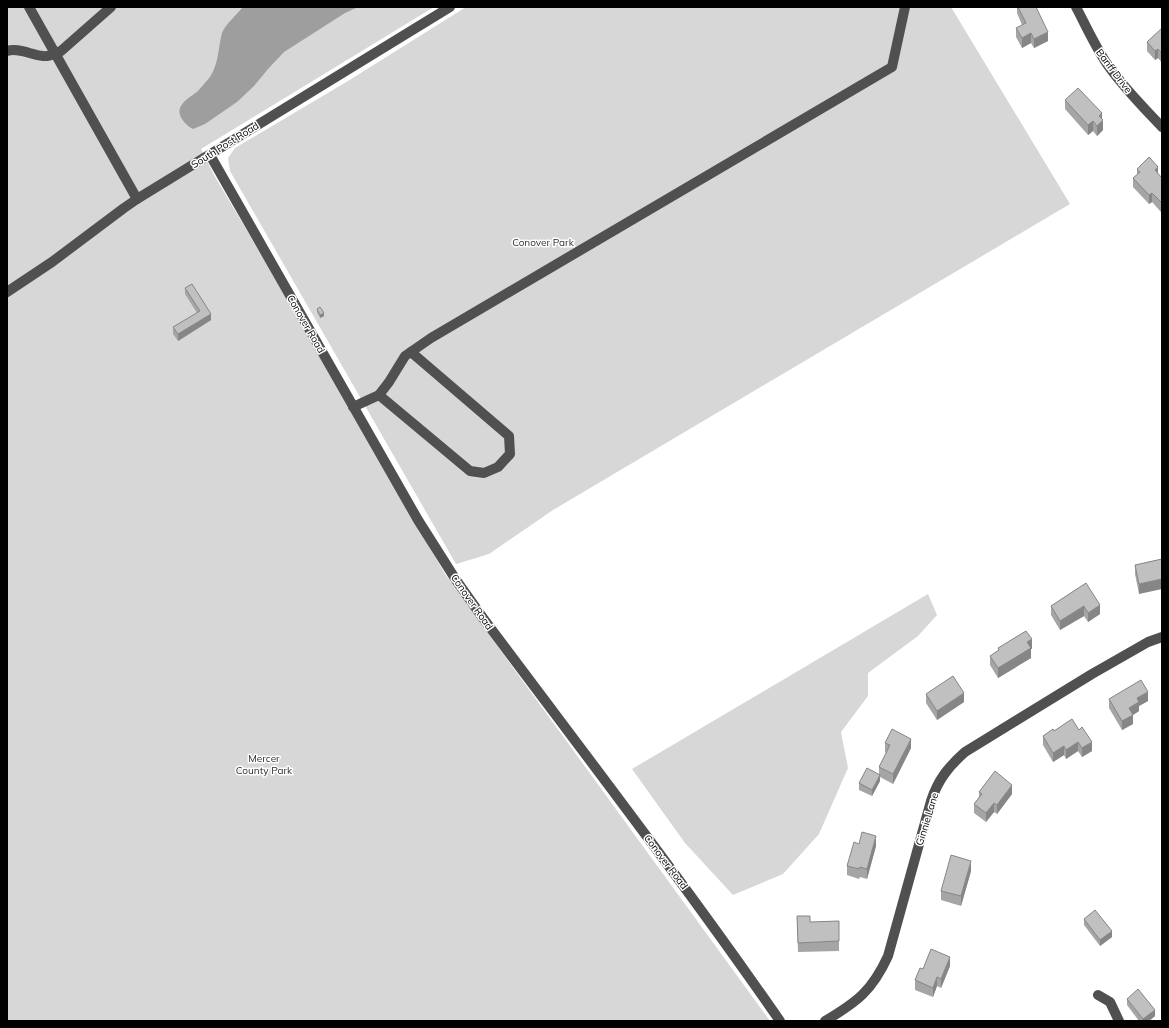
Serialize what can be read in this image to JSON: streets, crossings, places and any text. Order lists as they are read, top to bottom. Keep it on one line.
{"streets":{"street":["Banff Drive","South Post Road","Conover Road","Ginnie Lane"]},"crossings":[["South Post Road","Conover Road"]],"parks":["Conover Park","Mercer County Park"]}
